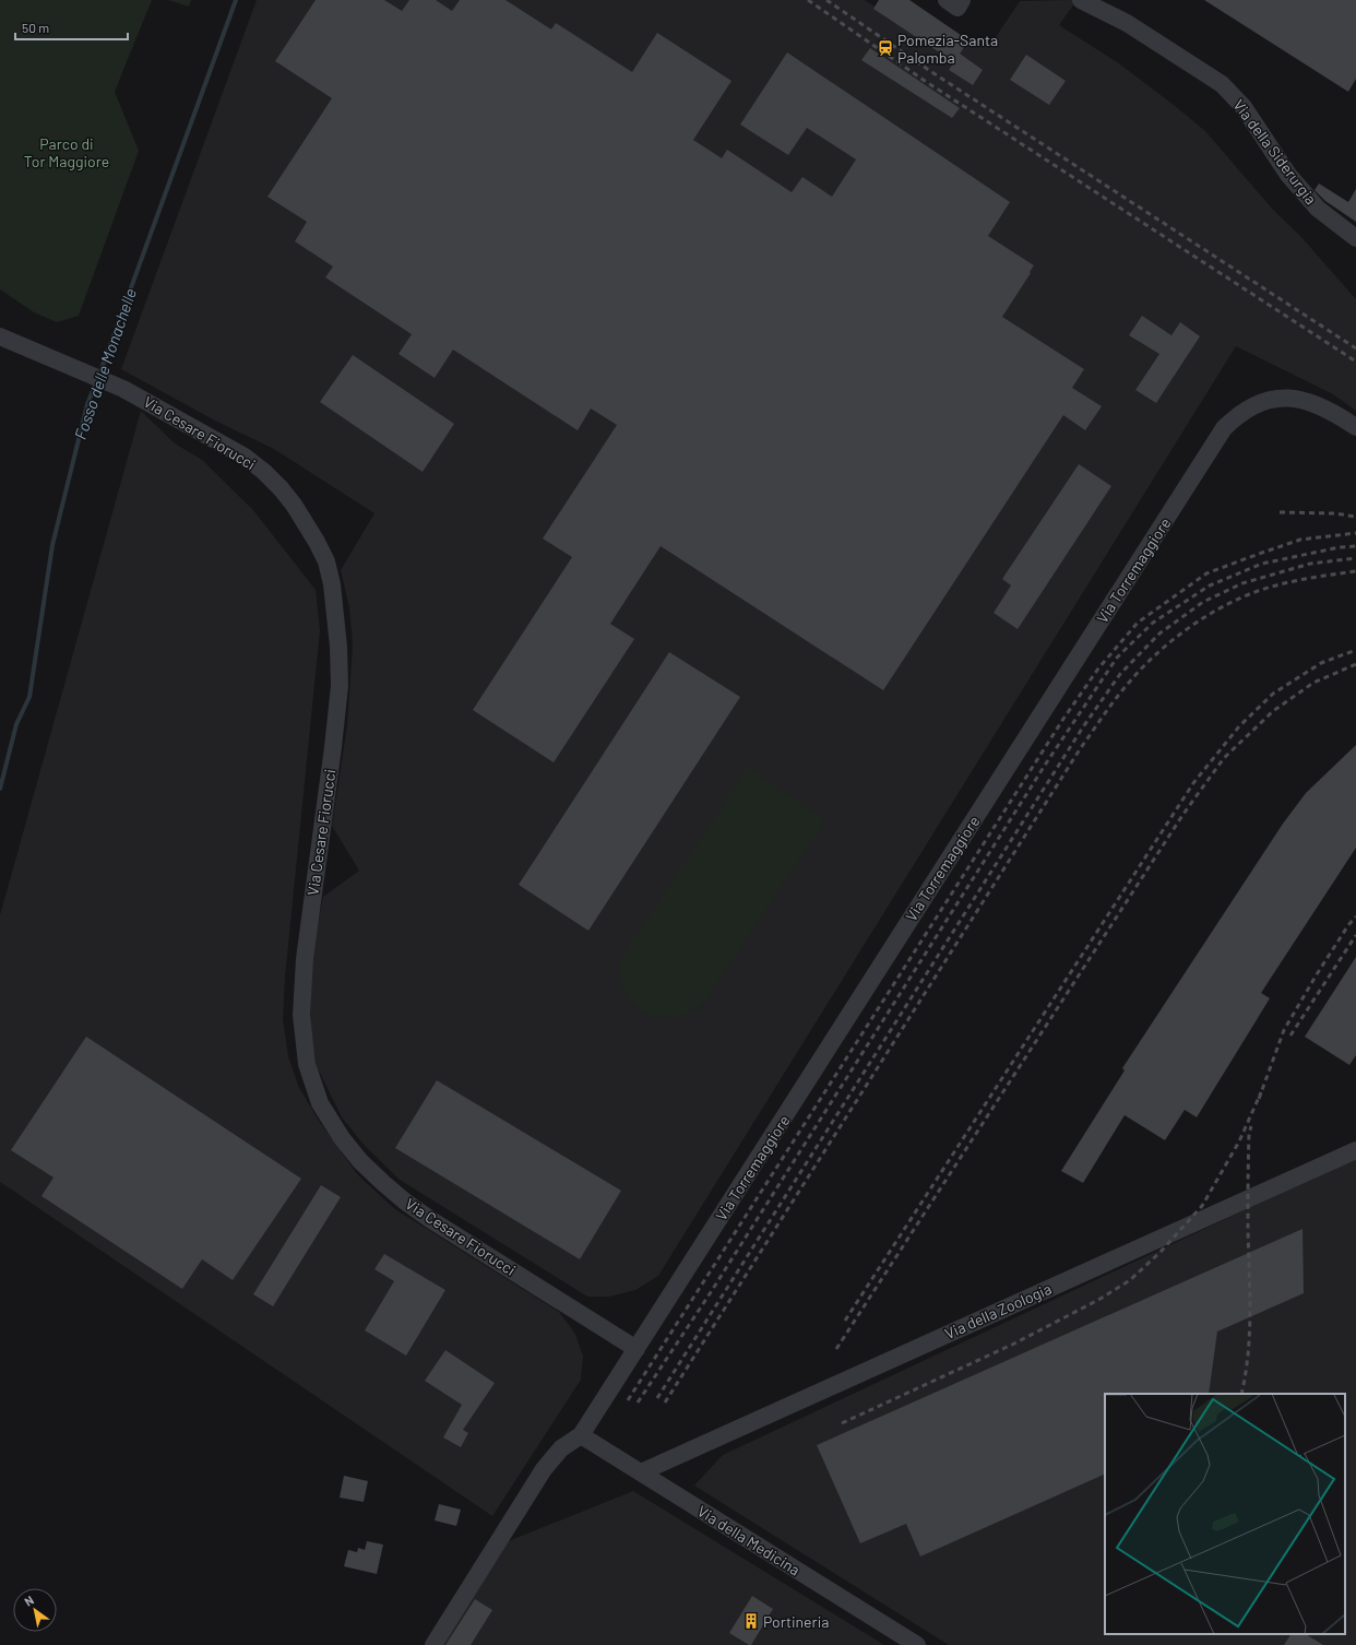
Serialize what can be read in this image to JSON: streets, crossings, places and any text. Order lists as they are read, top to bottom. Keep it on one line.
{"streets":{"street":["Via della Siderurgia","Via Cesare Fiorucci","Via Torremaggiore","Via della Zoologia","Via della Medicina"]},"crossings":[["Via Cesare Fiorucci","Via Torremaggiore"],["Via Torremaggiore","Via della Medicina"],["Via della Zoologia","Via della Medicina"]],"water":["Fosso delle Monachelle"],"parks":["Parco di Tor Maggiore"],"places":{"station":["Pomezia-Santa Palomba"],"building":["Portineria"]},"scale_bar":"50 m","north":"top left"}
